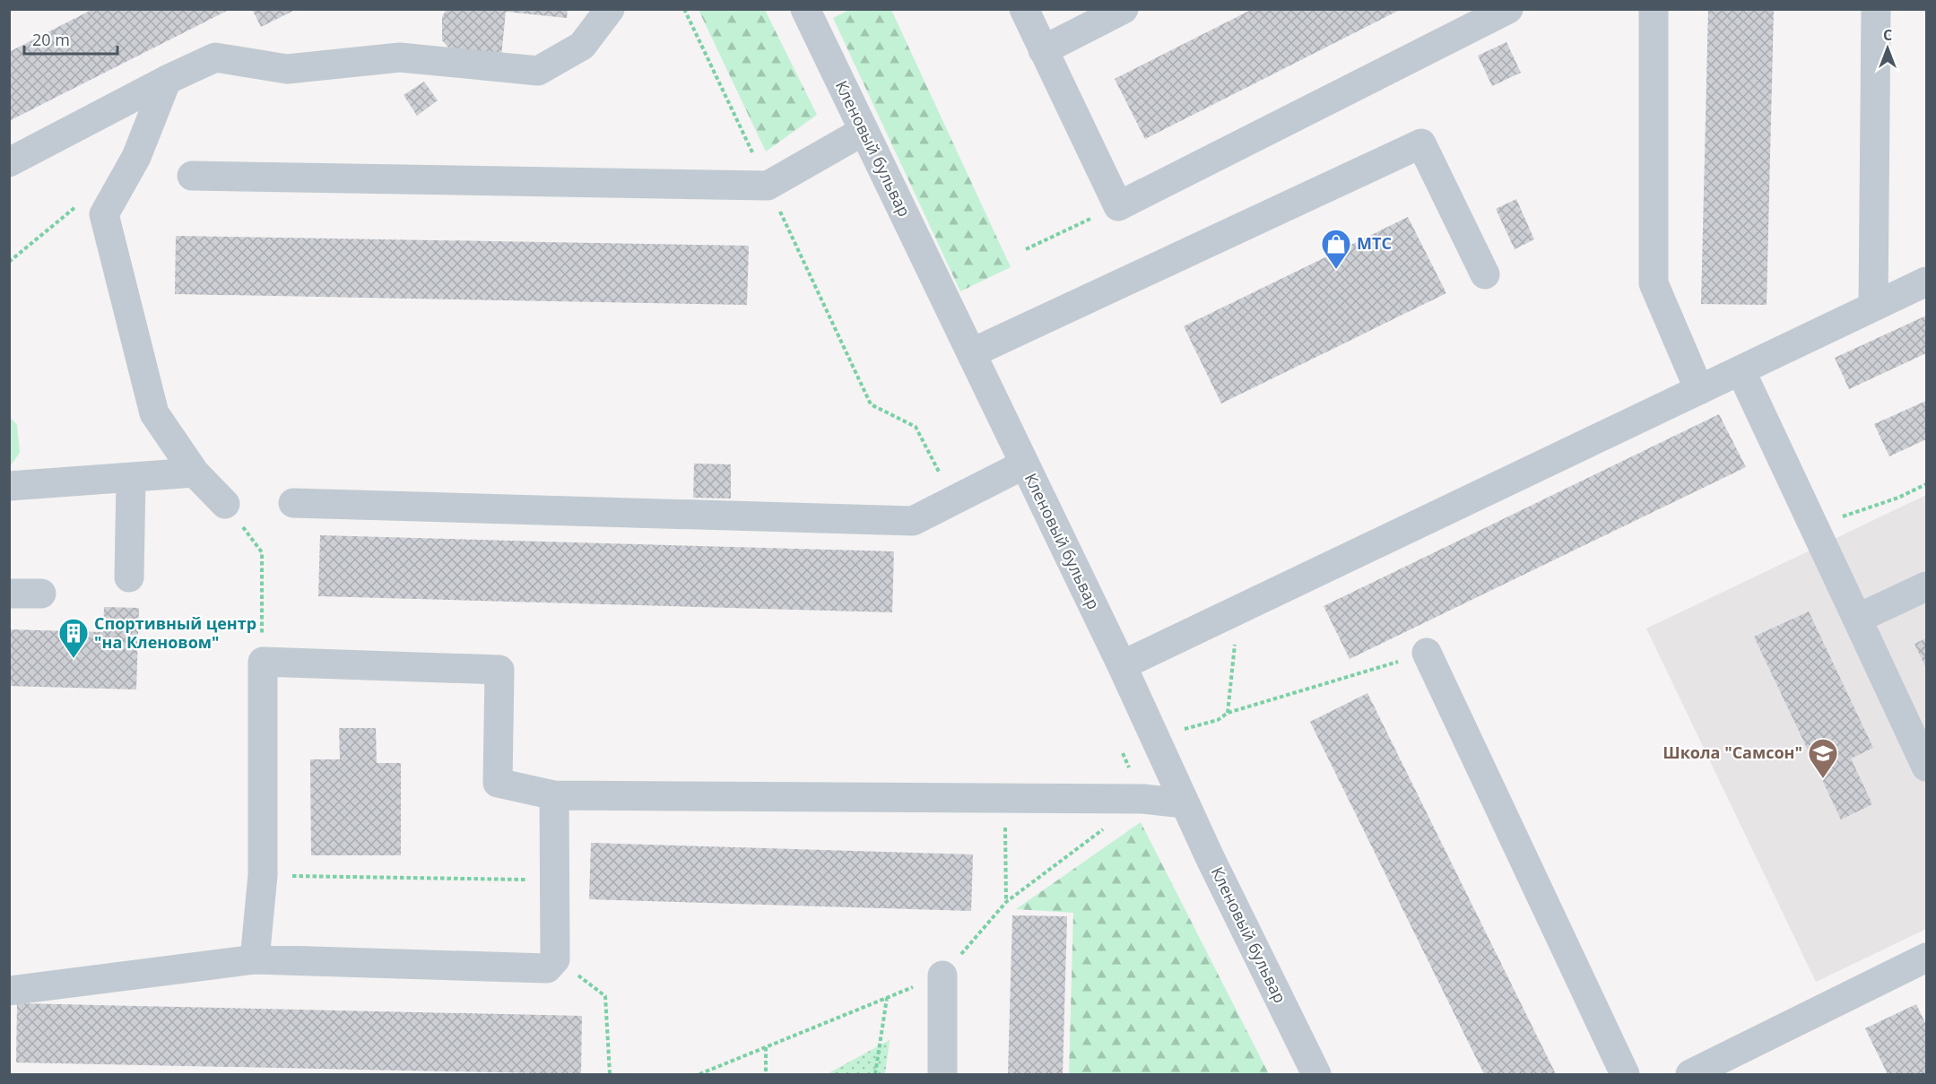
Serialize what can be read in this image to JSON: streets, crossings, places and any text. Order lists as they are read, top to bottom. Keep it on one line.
{"streets":{"street":["Кленовый бульвар"]},"places":{"shop":["МТС"],"building":["Спортивный центр \"на Кленовом\""],"school or university":["Школа \"Самсон\""]},"scale_bar":"20 m","north":"top"}
